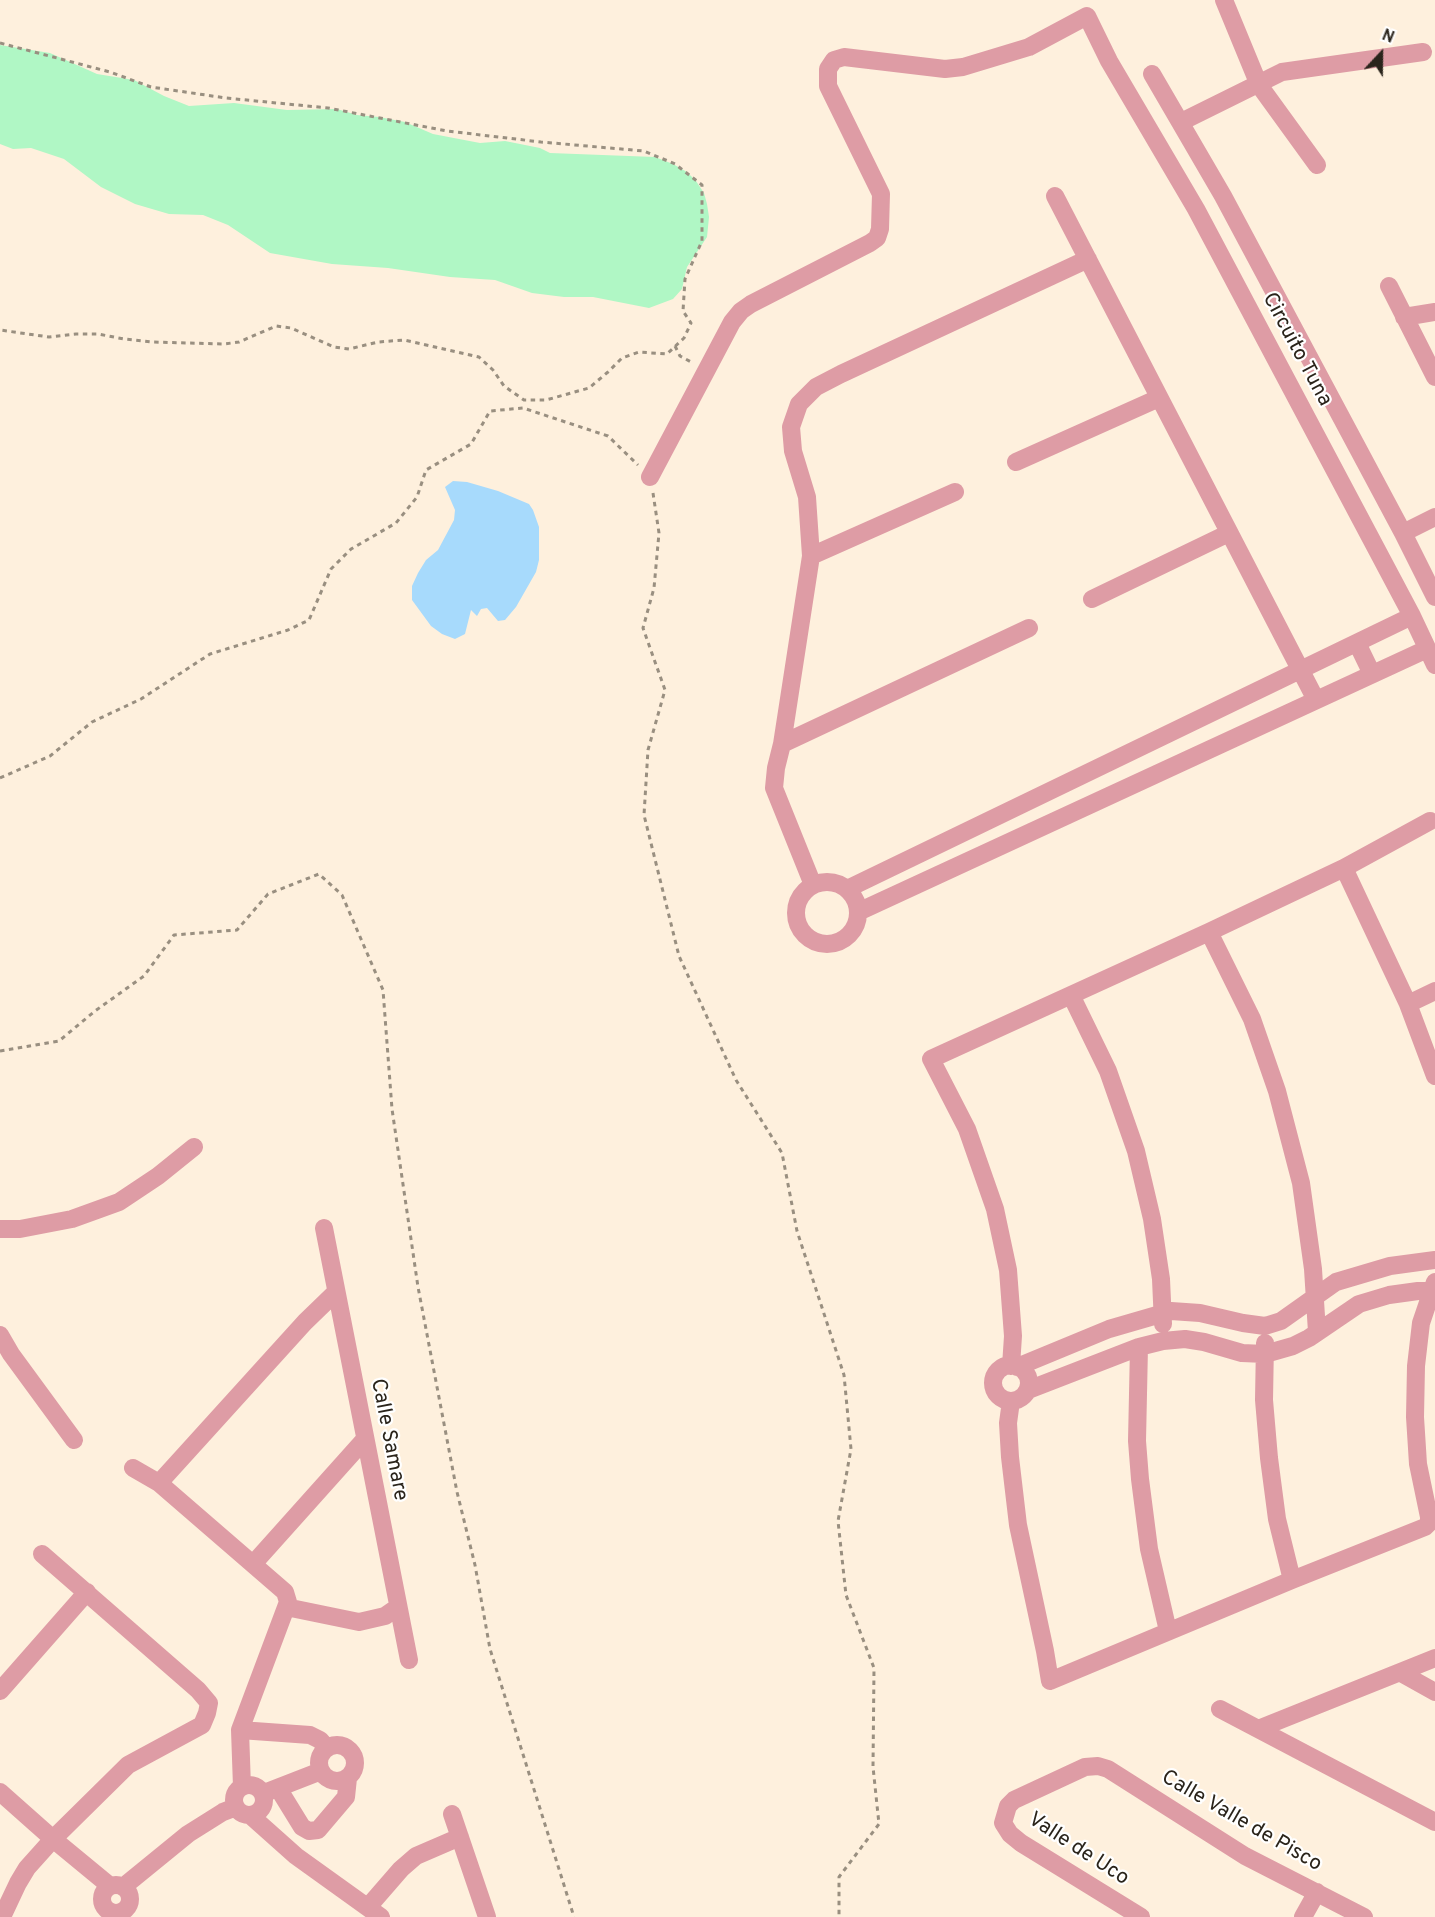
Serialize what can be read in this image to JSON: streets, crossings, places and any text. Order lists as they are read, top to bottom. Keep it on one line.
{"streets":{"street":["Circuito Tuna","Calle Samare","Calle Valle de Pisco","Valle de Uco"]},"crossings":[["Calle Valle de Pisco","Valle de Uco"]],"north":"top"}
